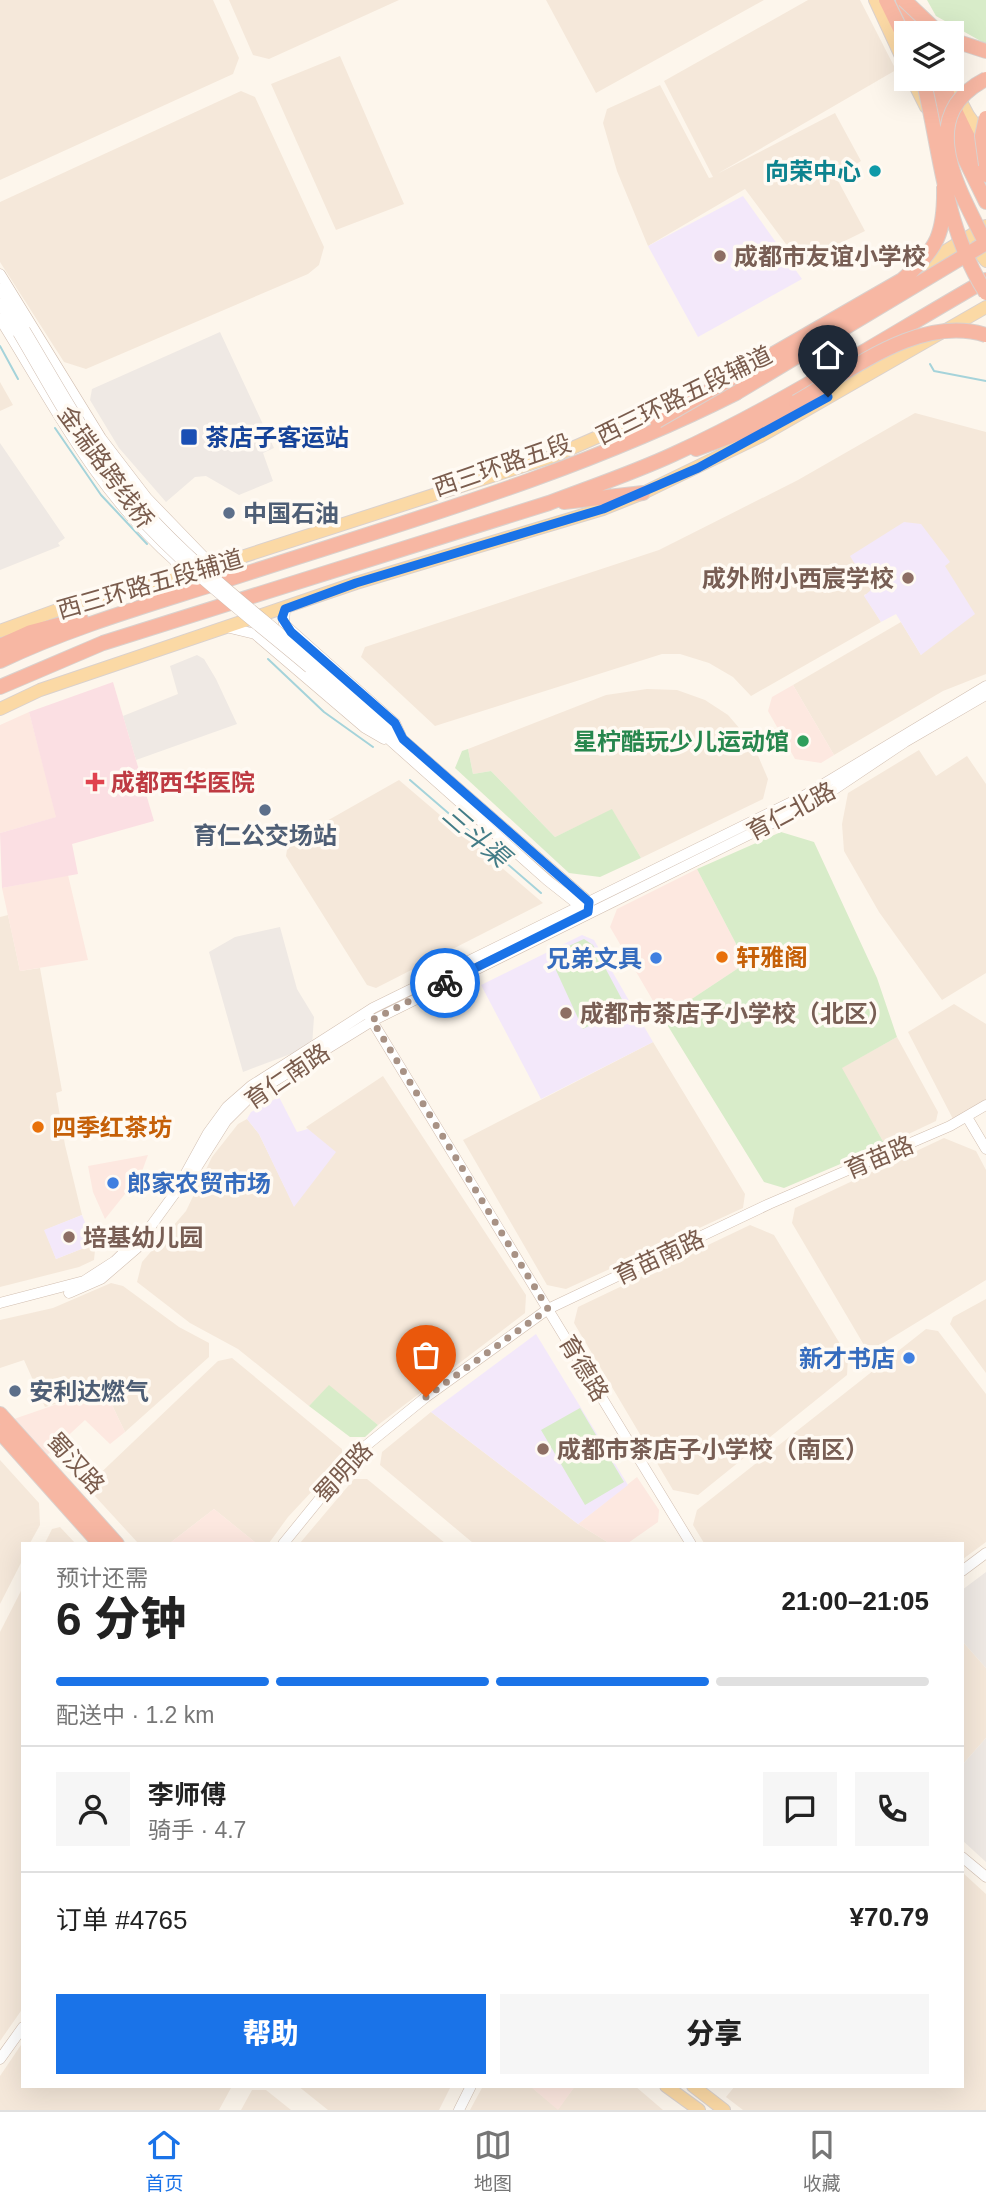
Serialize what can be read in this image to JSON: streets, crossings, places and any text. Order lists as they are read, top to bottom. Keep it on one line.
{"streets":{"highway":["西三环路五段","蜀汉路"],"main road":["西三环路五段辅道"],"street":["金瑞路跨线桥","育仁北路","育仁南路","育苗路","育苗南路","育德路","蜀明路"]},"crossings":[["育仁北路","育仁南路"],["育仁南路","育德路"],["育苗路","育苗南路"],["育苗南路","育德路"],["育苗南路","蜀明路"],["育德路","蜀明路"]],"water":["三斗渠"],"places":{"other":["向荣中心","成都市友谊小学校","中国石油","成外附小西宸学校","星柠酷玩少儿运动馆","育仁公交场站","轩雅阁","兄弟文具","成都市茶店子小学校（北区）","四季红茶坊","郎家农贸市场","培基幼儿园","新才书店","安利达燃气","成都市茶店子小学校（南区）"],"transit":["茶店子客运站"],"health":["成都西华医院"]},"page":{"heading":["6 分钟","预计还需","21:00–21:05"],"panel":["李师傅","骑手 · 4.7","订单 #4765","¥70.79"],"bar":"配送中 · 1.2 km","buttons":["帮助","分享"],"tabs":["首页","地图","收藏"]}}
